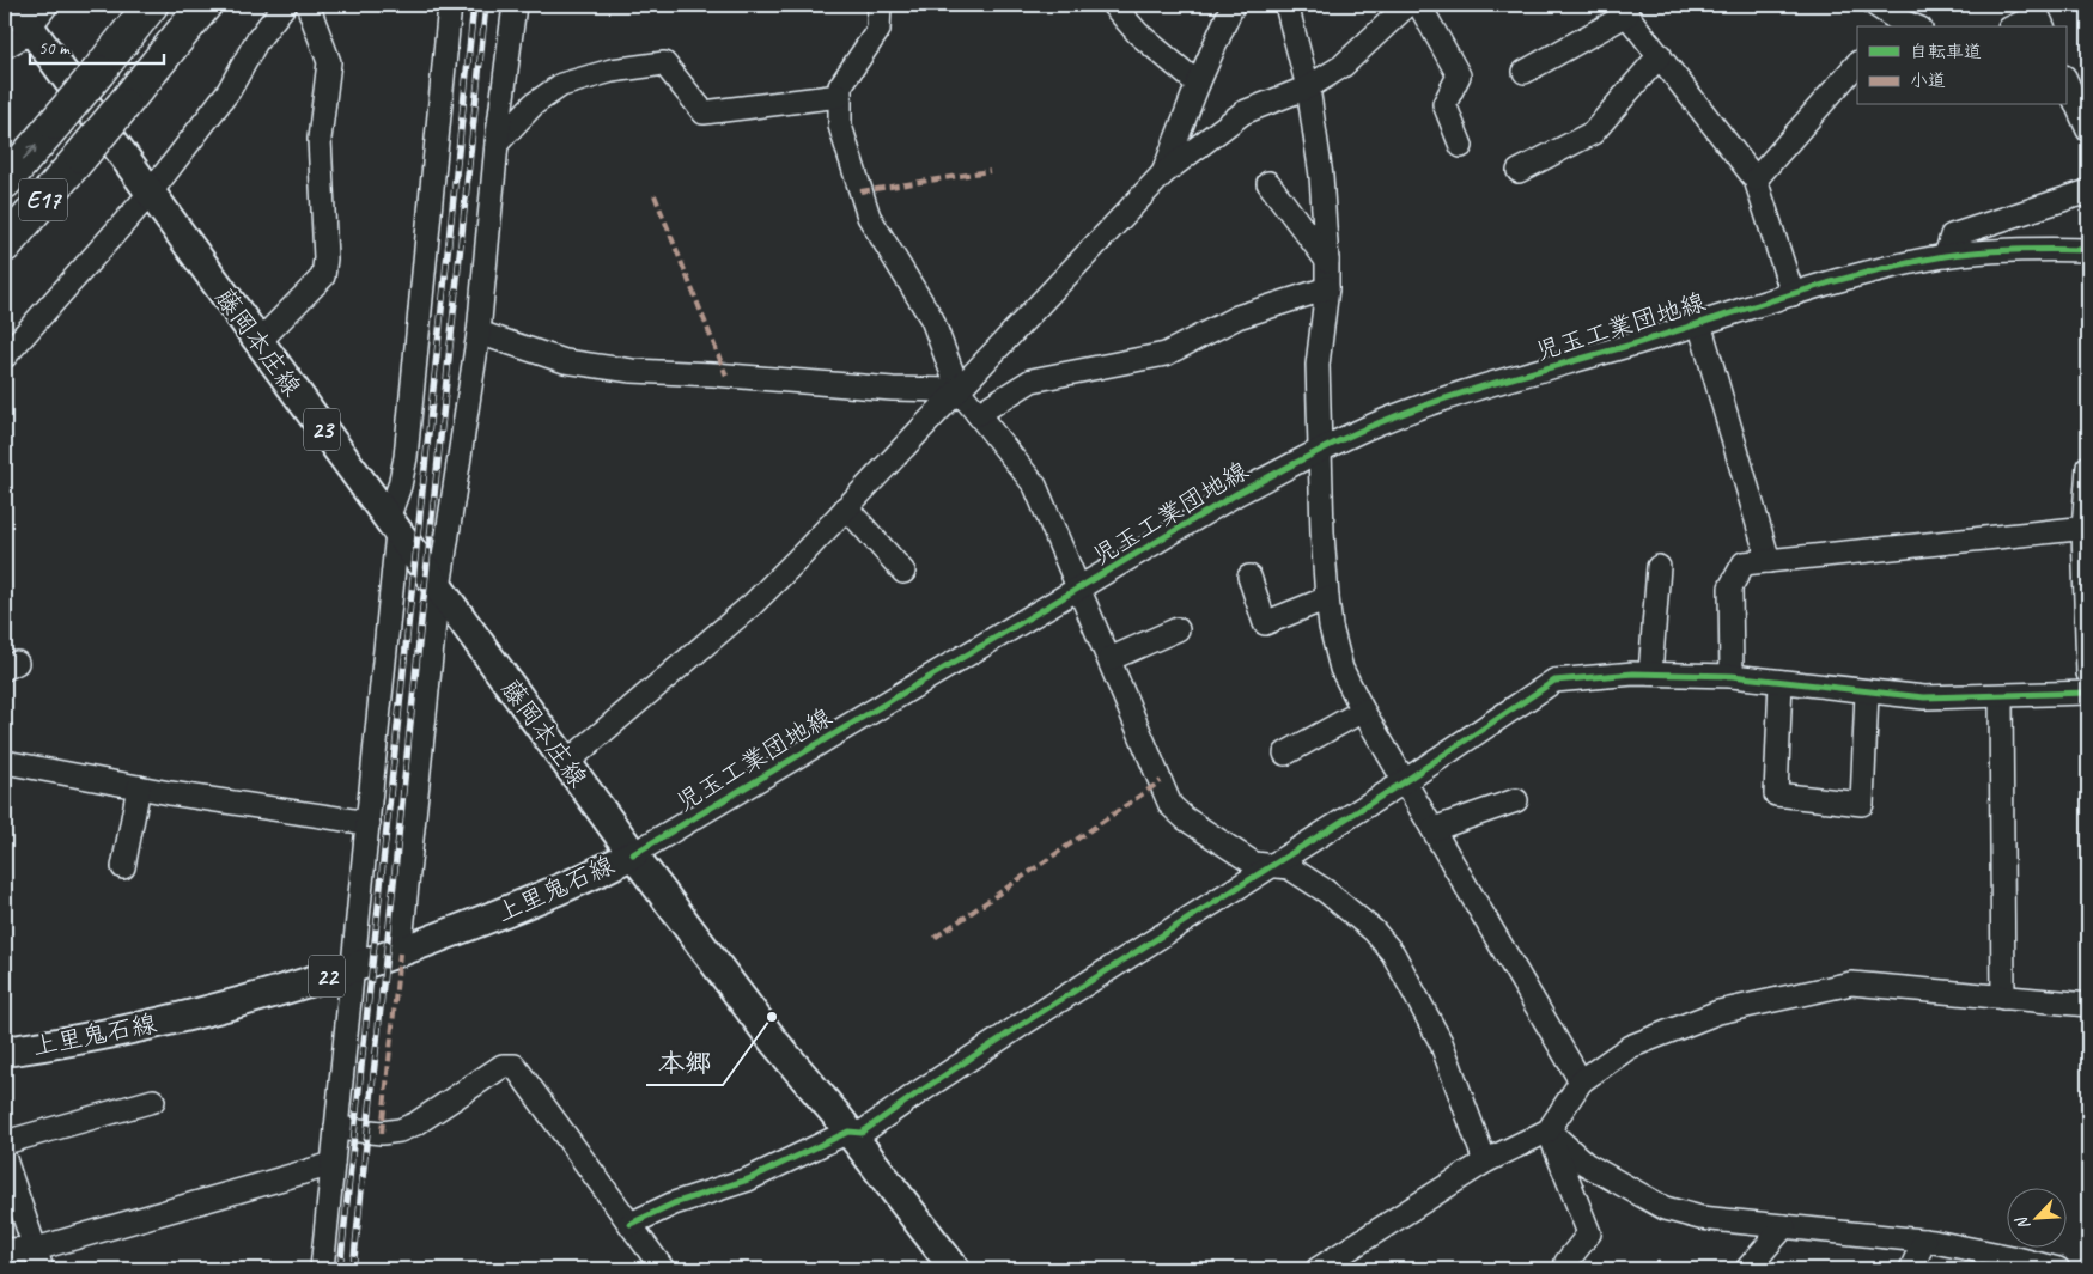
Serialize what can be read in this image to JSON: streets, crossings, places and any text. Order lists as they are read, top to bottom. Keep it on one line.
{"streets":{"highway":["E17"],"main road":["藤岡本庄線","23","上里鬼石線","22"],"street":["児玉工業団地線"]},"crossings":[["児玉工業団地線","藤岡本庄線"],["児玉工業団地線","上里鬼石線"],["藤岡本庄線","上里鬼石線"]],"places":["本郷"],"legend":["自転車道","小道"],"scale_bar":"50 m","north":"bottom left"}
